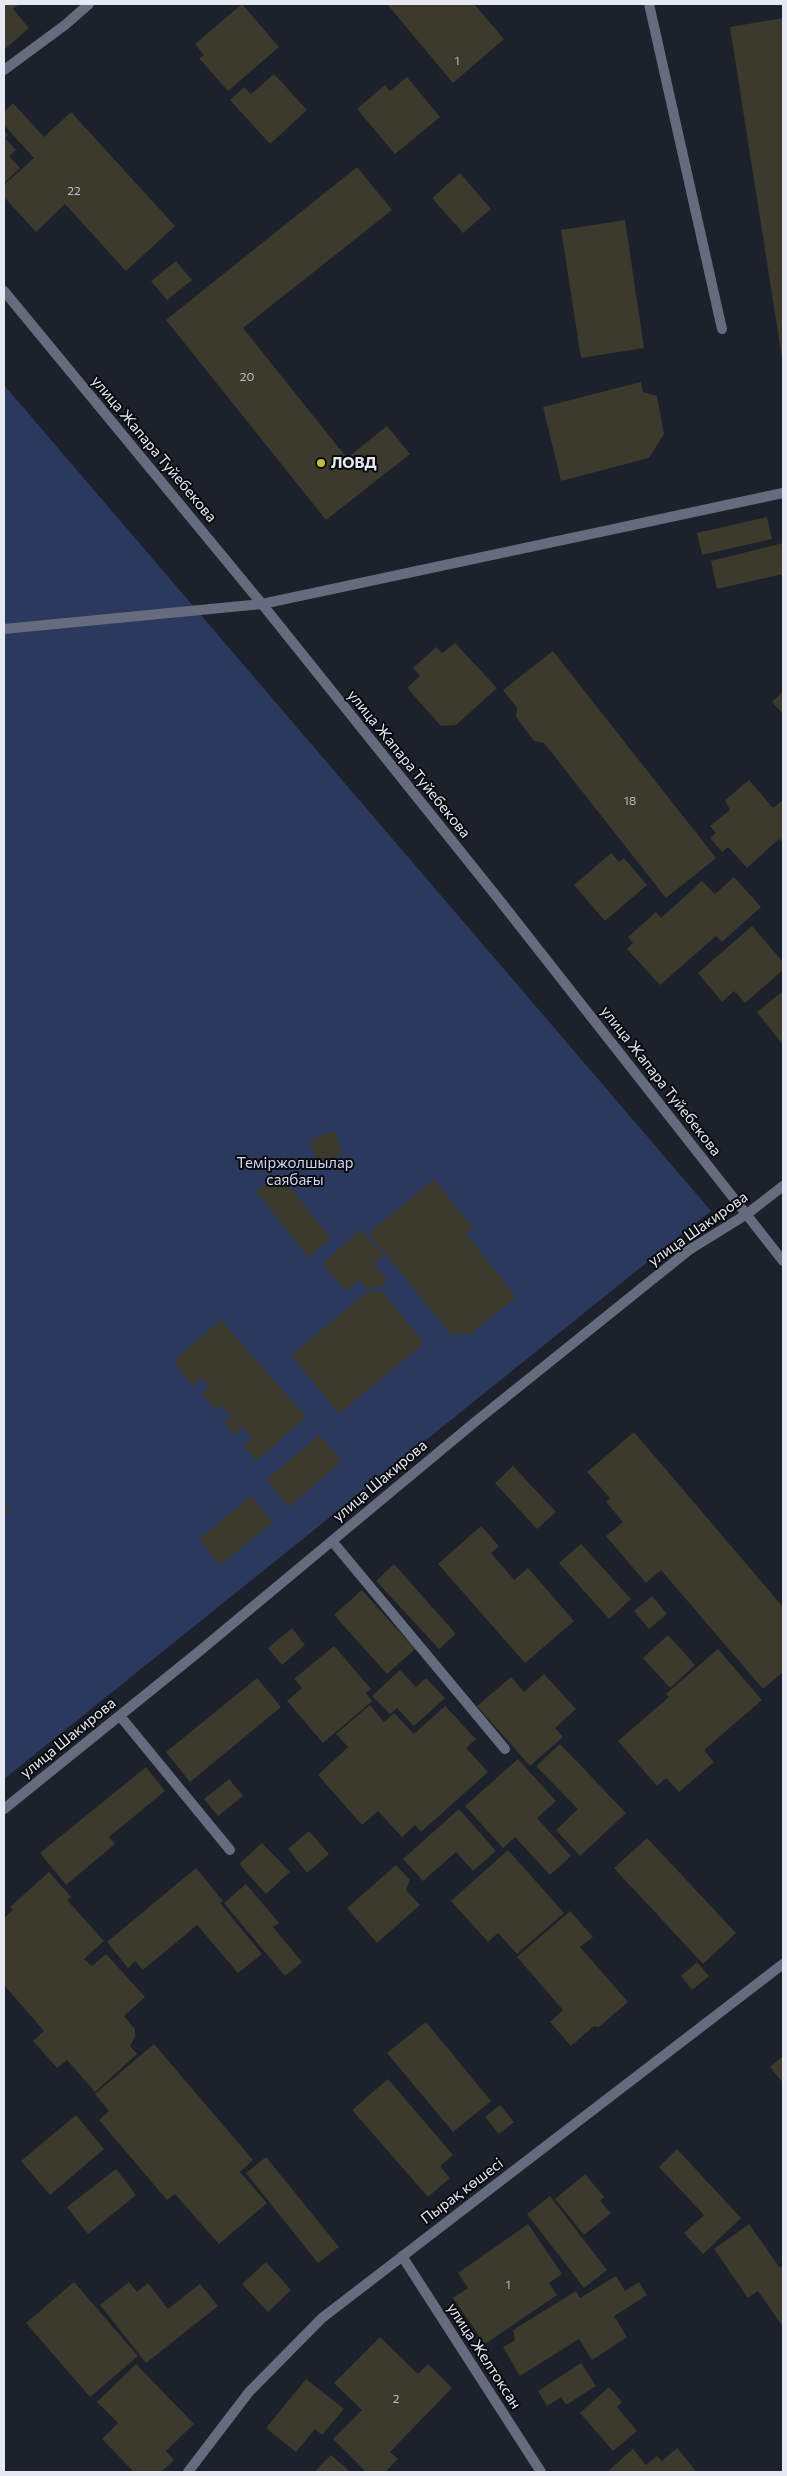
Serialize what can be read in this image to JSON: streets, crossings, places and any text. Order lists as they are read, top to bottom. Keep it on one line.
{"streets":{"street":["улица Жапара Туйебекова","улица Шакирова","Пырақ көшесі","улица Желтоксан"]},"crossings":[["улица Жапара Туйебекова","улица Шакирова"],["Пырақ көшесі","улица Желтоксан"]],"parks":["Теміржолшылар саябағы"],"places":["ЛОВД"],"house_numbers":["1","22","20","18","1","2"]}
